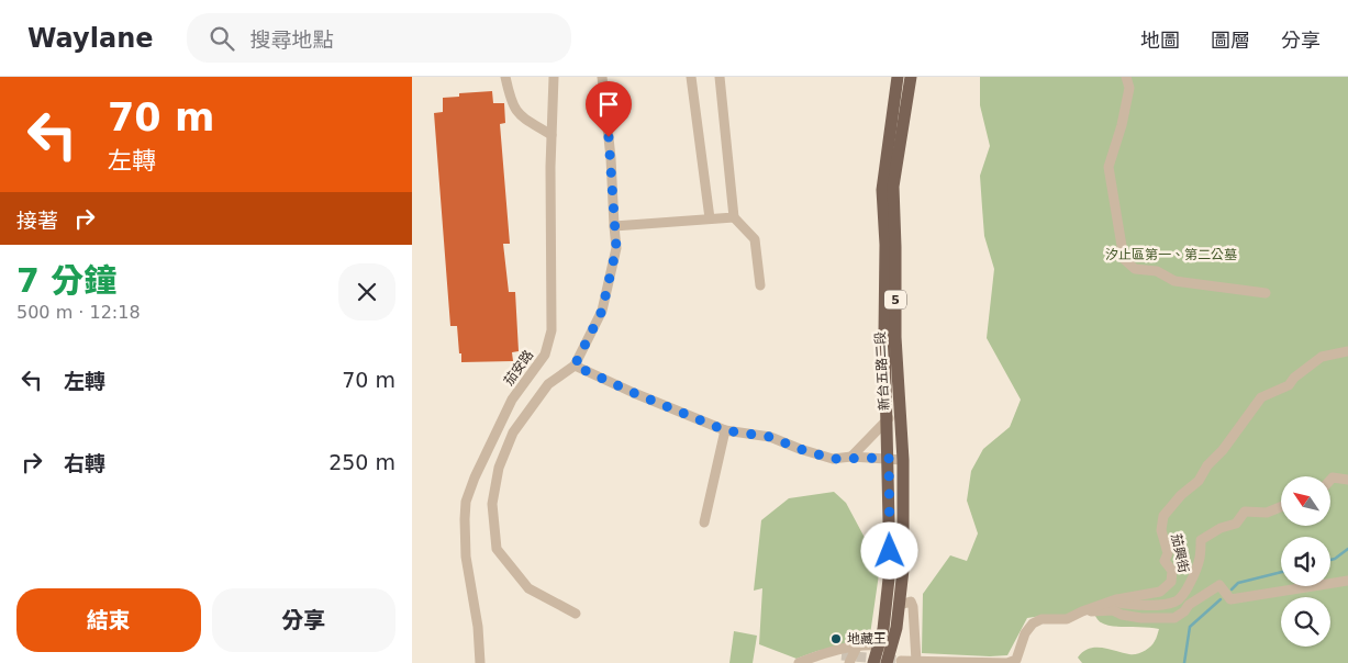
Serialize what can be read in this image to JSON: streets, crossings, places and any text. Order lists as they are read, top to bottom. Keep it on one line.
{"streets":{"main road":["5","新台五路二段"],"street":["茄安路","茄興街"]},"parks":["汐止區第一、第二公墓"],"places":["地藏王"],"north":"top left","page":{"header":"Waylane","search":"搜尋地點","nav":["地圖","圖層","分享"],"turn":["70 m","左轉"],"then":"接著","heading":["7 分鐘","500 m · 12:18"],"list":[{"name":"左轉","value":"70 m"},{"name":"右轉","value":"250 m"}],"buttons":["結束","分享"]}}
